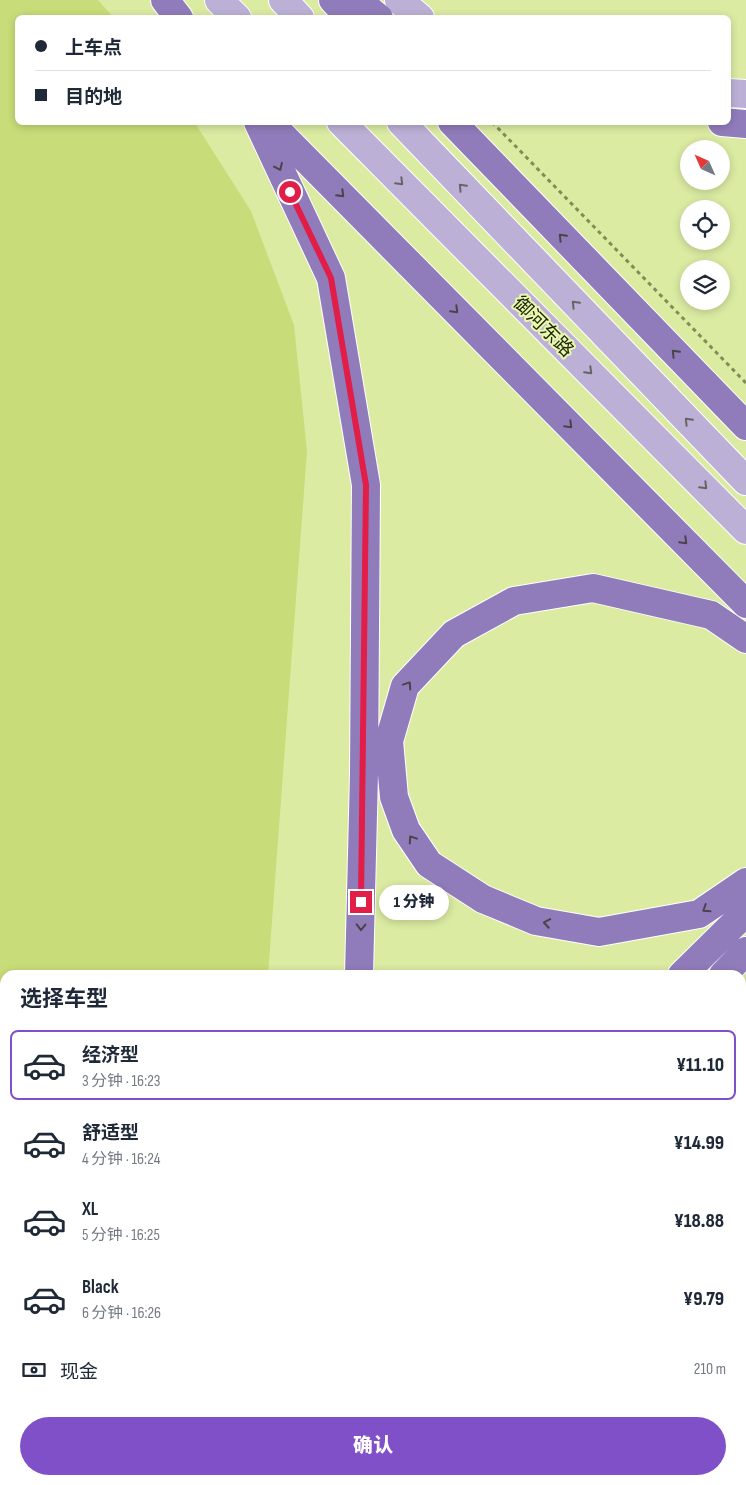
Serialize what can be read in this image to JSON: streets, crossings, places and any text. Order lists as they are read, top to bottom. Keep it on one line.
{"streets":{"main road":["御河东路"]},"north":"top left","page":{"banner":["上车点","目的地"],"bubble":"1 分钟","heading":"选择车型","list":[{"name":"经济型","note":"3 分钟 · 16:23","value":"¥11.10"},{"name":"舒适型","note":"4 分钟 · 16:24","value":"¥14.99"},{"name":"XL","note":"5 分钟 · 16:25","value":"¥18.88"},{"name":"Black","note":"6 分钟 · 16:26","value":"¥9.79"}],"pay":["现金","210 m"],"buttons":"确认"}}
